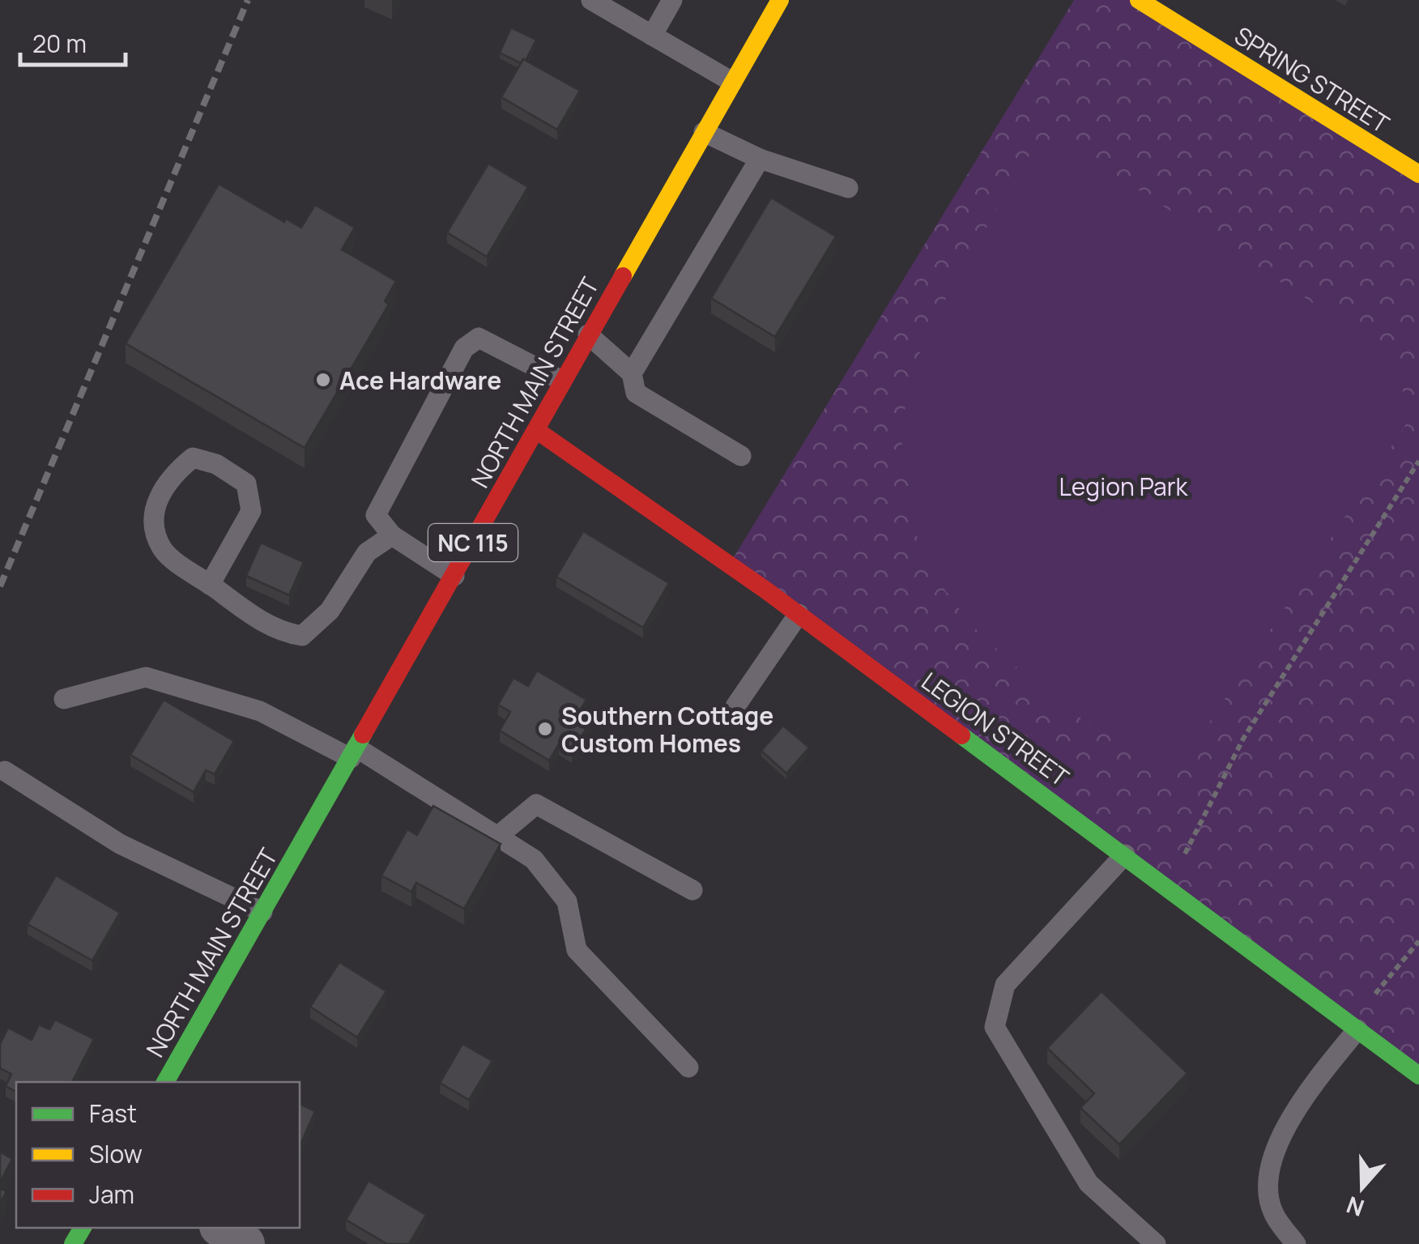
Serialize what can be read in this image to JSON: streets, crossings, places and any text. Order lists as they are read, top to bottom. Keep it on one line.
{"streets":{"street":["SPRING STREET","NORTH MAIN STREET","NC 115","LEGION STREET"]},"crossings":[["NORTH MAIN STREET","LEGION STREET"]],"parks":["Legion Park"],"places":["Ace Hardware","Southern Cottage Custom Homes"],"legend":["Fast","Slow","Jam"],"scale_bar":"20 m","north":"bottom"}
